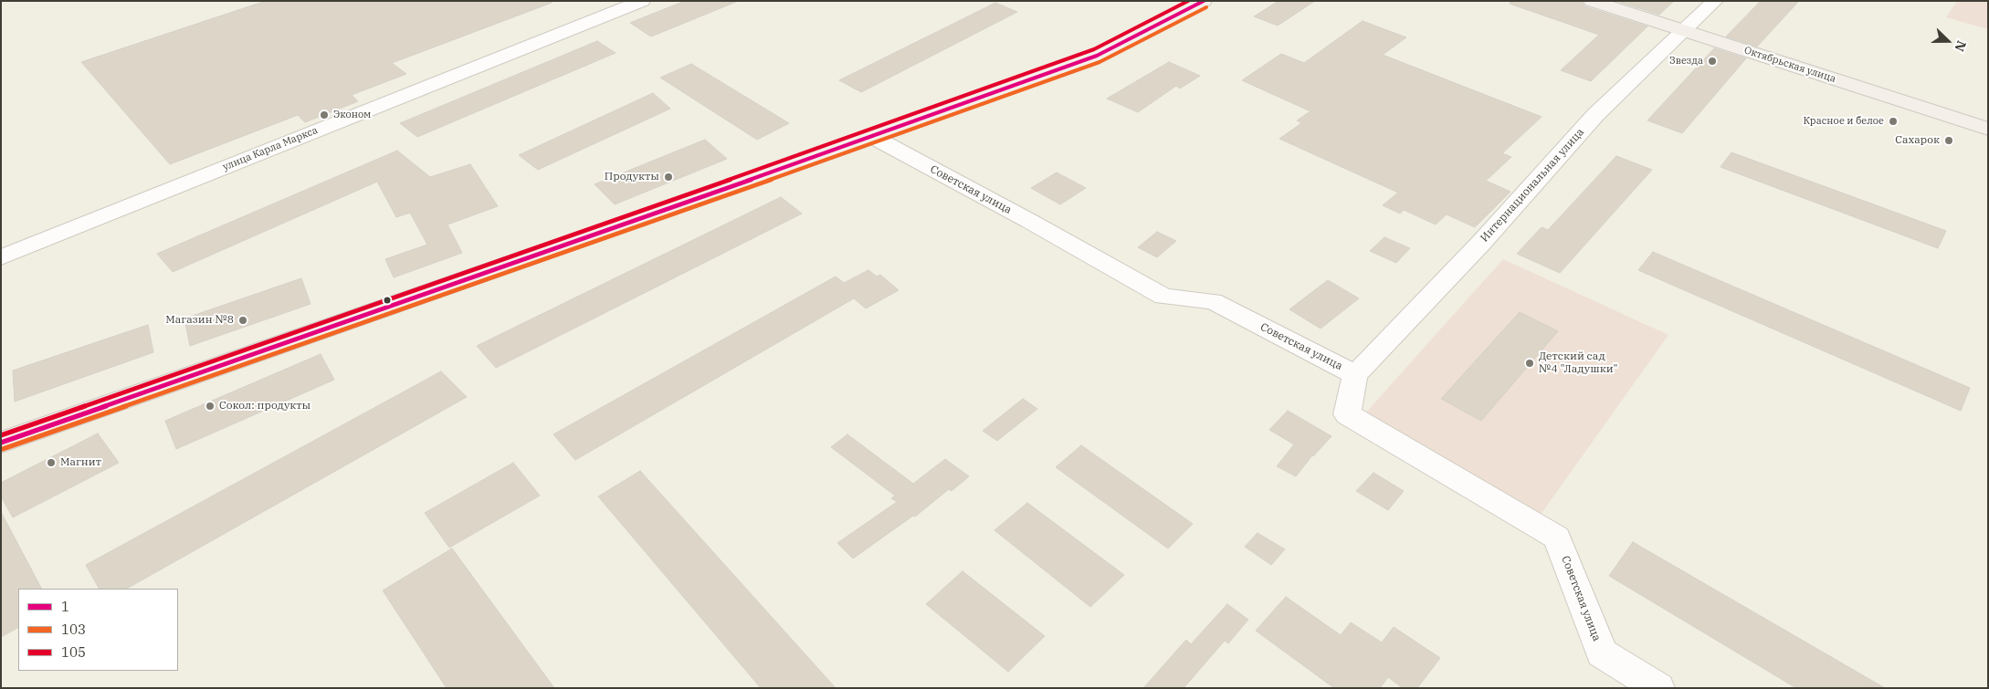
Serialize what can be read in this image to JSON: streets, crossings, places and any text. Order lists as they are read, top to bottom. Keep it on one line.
{"streets":{"main road":["Октябрьская улица"],"street":["улица Карла Маркса","Интернациональная улица","Советская улица"]},"crossings":[["Октябрьская улица","Интернациональная улица"],["Интернациональная улица","Советская улица"]],"places":["Звезда","Эконом","Красное и белое","Сахарок","Продукты","Магазин №8","Детский сад №4 \"Ладушки\"","Сокол: продукты","Магнит"],"lines":["transit line 1","transit line 105","transit line 103"],"legend":["1","103","105"],"north":"right"}
